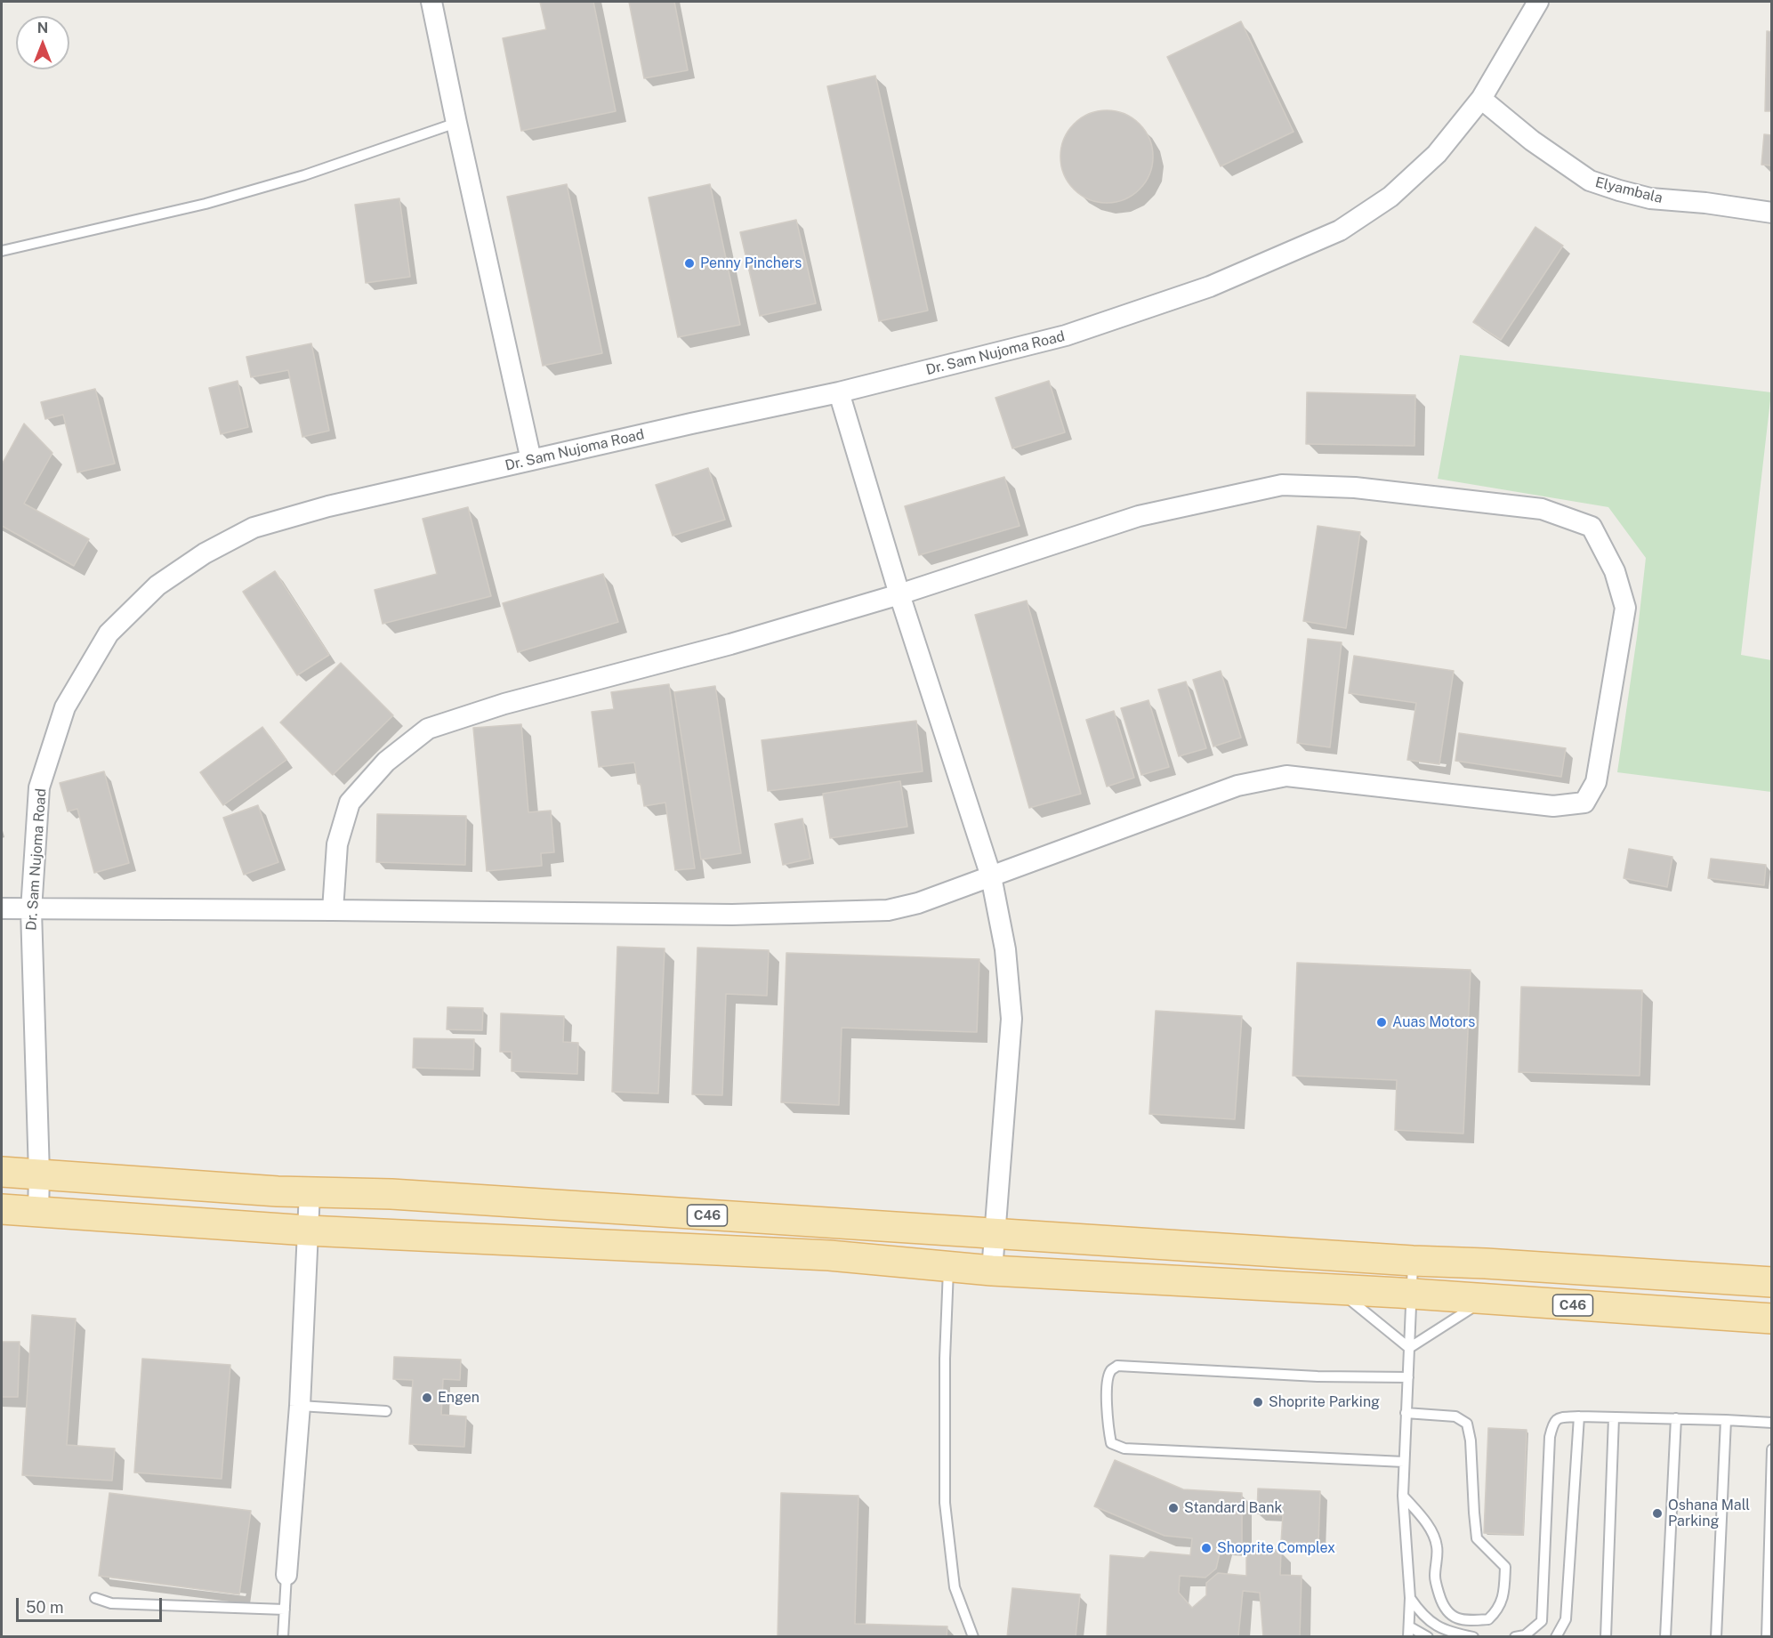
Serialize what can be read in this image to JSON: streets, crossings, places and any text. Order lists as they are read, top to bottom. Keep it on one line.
{"streets":{"main road":["C46"],"street":["Elyambala","Dr. Sam Nujoma Road"]},"crossings":[["Elyambala","Dr. Sam Nujoma Road"],["Dr. Sam Nujoma Road","C46"]],"places":["Penny Pinchers","Auas Motors","Engen","Shoprite Parking","Standard Bank","Oshana Mall Parking","Shoprite Complex"],"scale_bar":"50 m","north":"top"}
